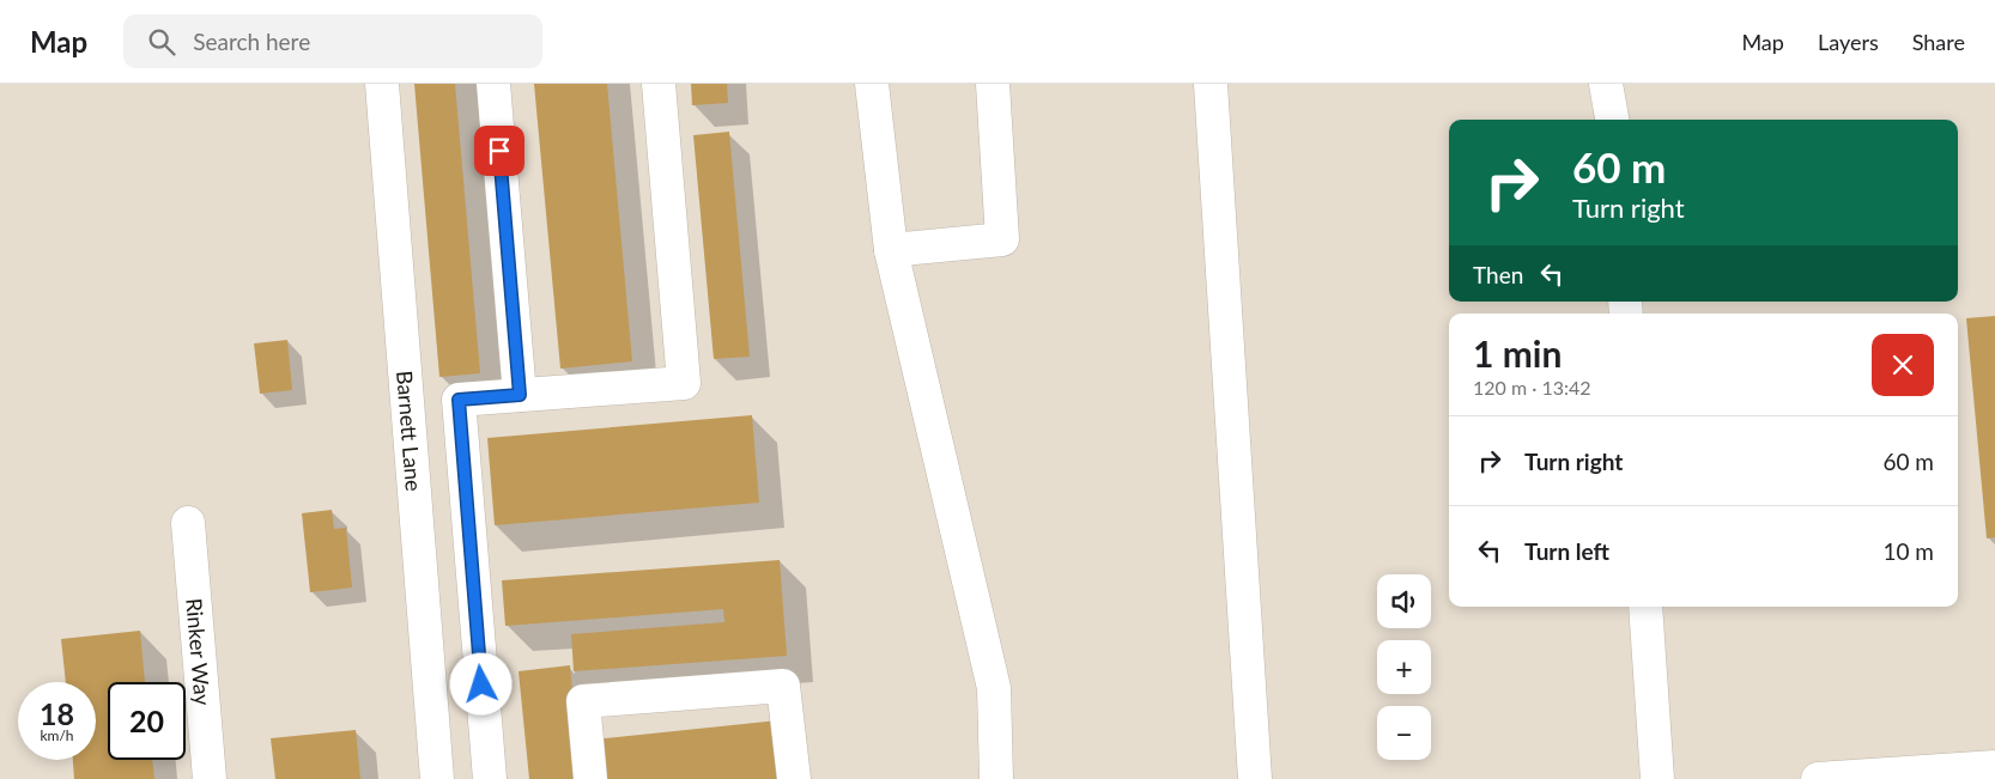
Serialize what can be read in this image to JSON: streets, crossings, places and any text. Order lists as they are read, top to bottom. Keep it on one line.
{"streets":{"street":["Barnett Lane","Rinker Way"]},"page":{"header":"Map","search":"Search here","nav":["Map","Layers","Share"],"turn":["60 m","Turn right"],"then":"Then","heading":["1 min","120 m · 13:42"],"list":[{"name":"Turn right","value":"60 m"},{"name":"Turn left","value":"10 m"}],"map_buttons":["+","−"],"speed":"18 km/h","limit":"20"}}
